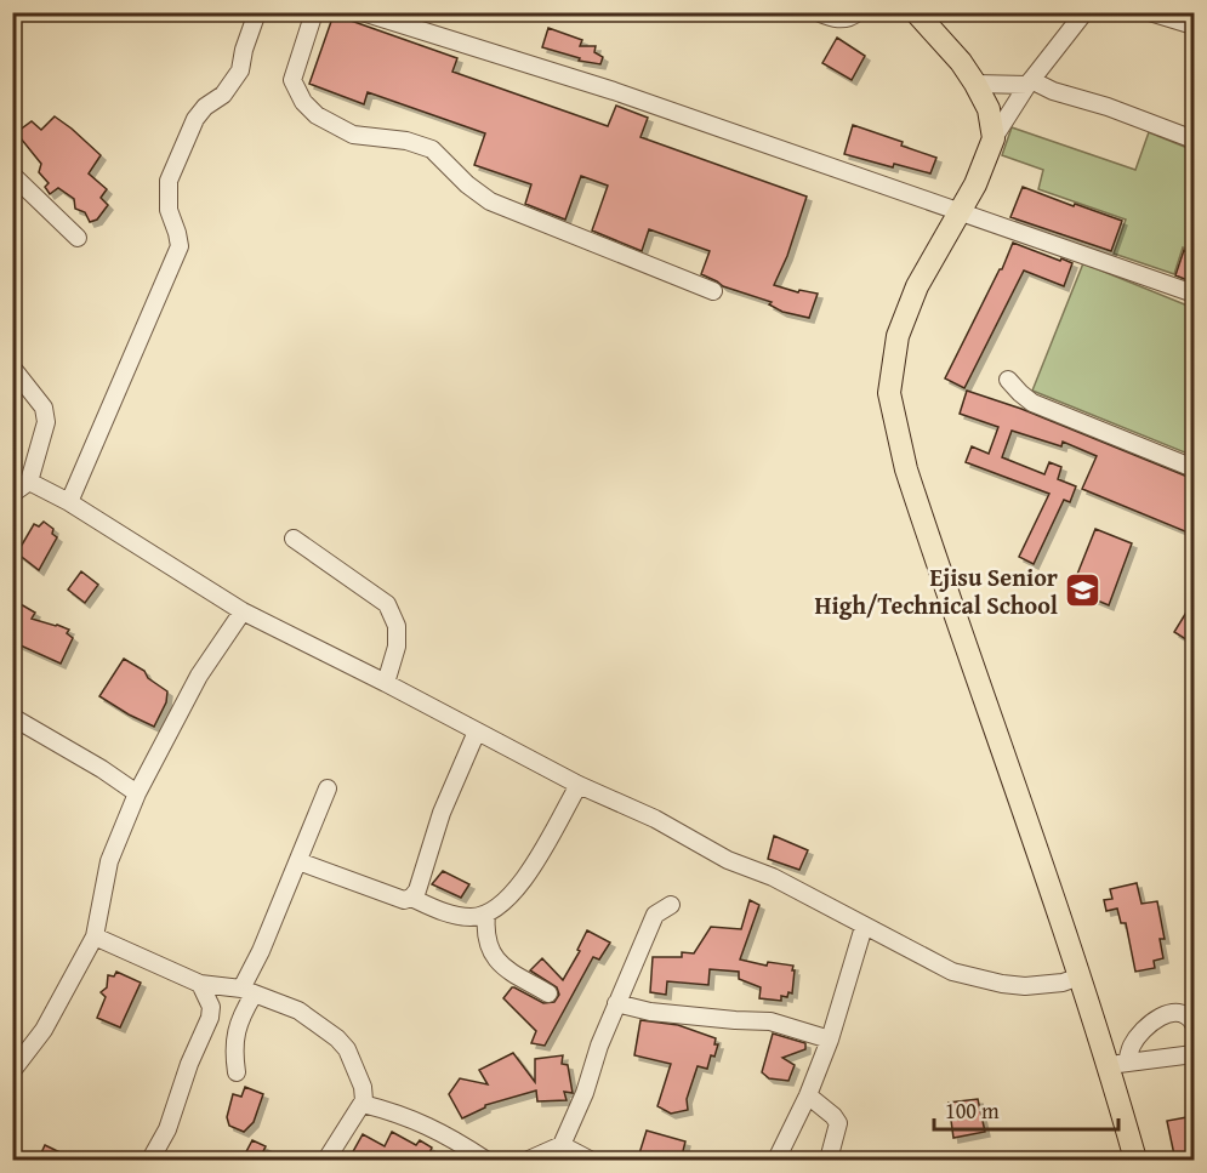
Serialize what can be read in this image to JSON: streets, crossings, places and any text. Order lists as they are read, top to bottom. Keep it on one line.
{"places":{"school or university":["Ejisu Senior High/Technical School"]},"scale_bar":"100 m"}
